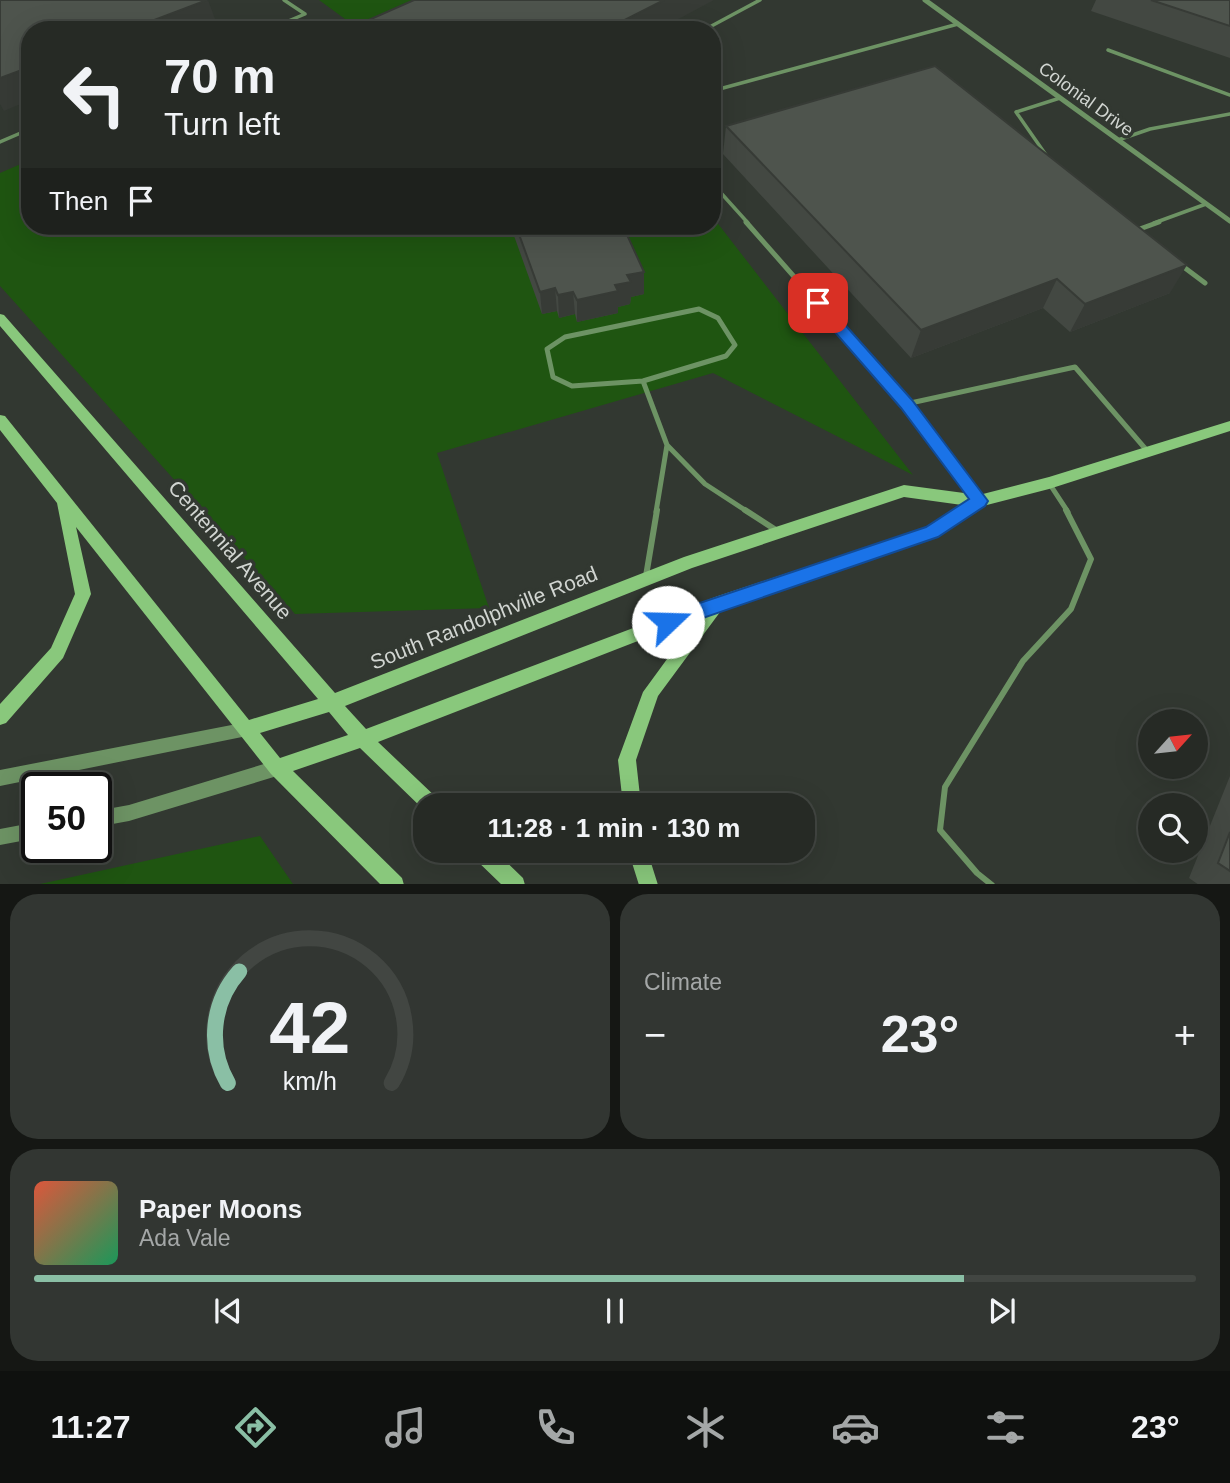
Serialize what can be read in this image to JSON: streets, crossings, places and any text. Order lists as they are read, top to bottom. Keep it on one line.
{"streets":{"main road":["Centennial Avenue","South Randolphville Road"],"street":["Colonial Drive"]},"crossings":[["Centennial Avenue","South Randolphville Road"]],"north":"top right","page":{"turn":["70 m","Turn left"],"then":"Then","limit":"50","trip":"11:28 · 1 min · 130 m","tile":"Climate","heat":["−","23°","+"],"song":["Paper Moons","Ada Vale"],"tabs":["11:27","23°"],"gauge":["42","km/h"]}}
